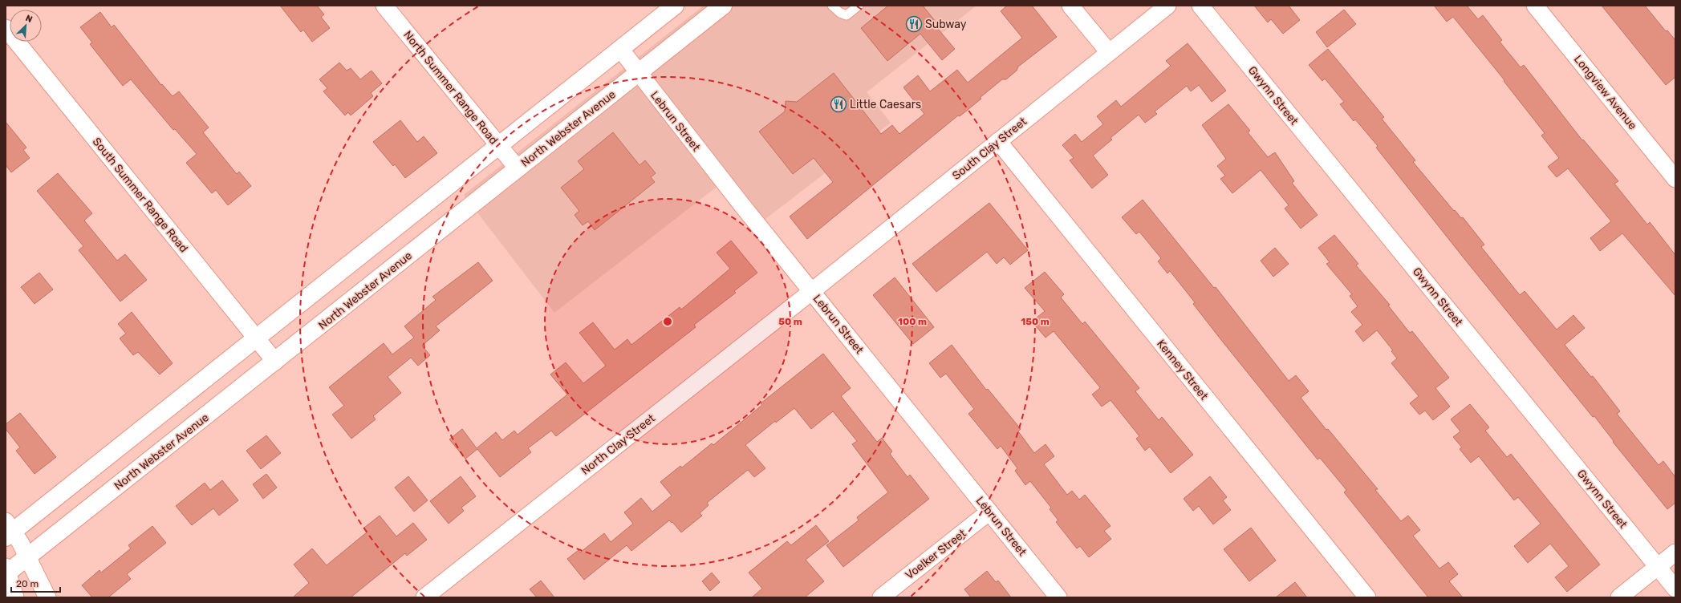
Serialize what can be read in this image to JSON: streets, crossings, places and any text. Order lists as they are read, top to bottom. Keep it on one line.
{"streets":{"main road":["North Webster Avenue"],"street":["North Summer Range Road","Longview Avenue","Gwynn Street","Lebrun Street","South Clay Street","South Summer Range Road","Kenney Street","North Clay Street","Voelker Street"]},"crossings":[["North Summer Range Road","North Webster Avenue"],["Lebrun Street","North Webster Avenue"],["Lebrun Street","South Clay Street"],["Lebrun Street","North Clay Street"],["Lebrun Street","Voelker Street"],["North Webster Avenue","South Summer Range Road"],["South Clay Street","Kenney Street"],["South Clay Street","North Clay Street"]],"places":{"restaurant":["Subway","Little Caesars"]},"scale_bar":"20 m","north":"top right","rings":["50 m","100 m","150 m"]}
